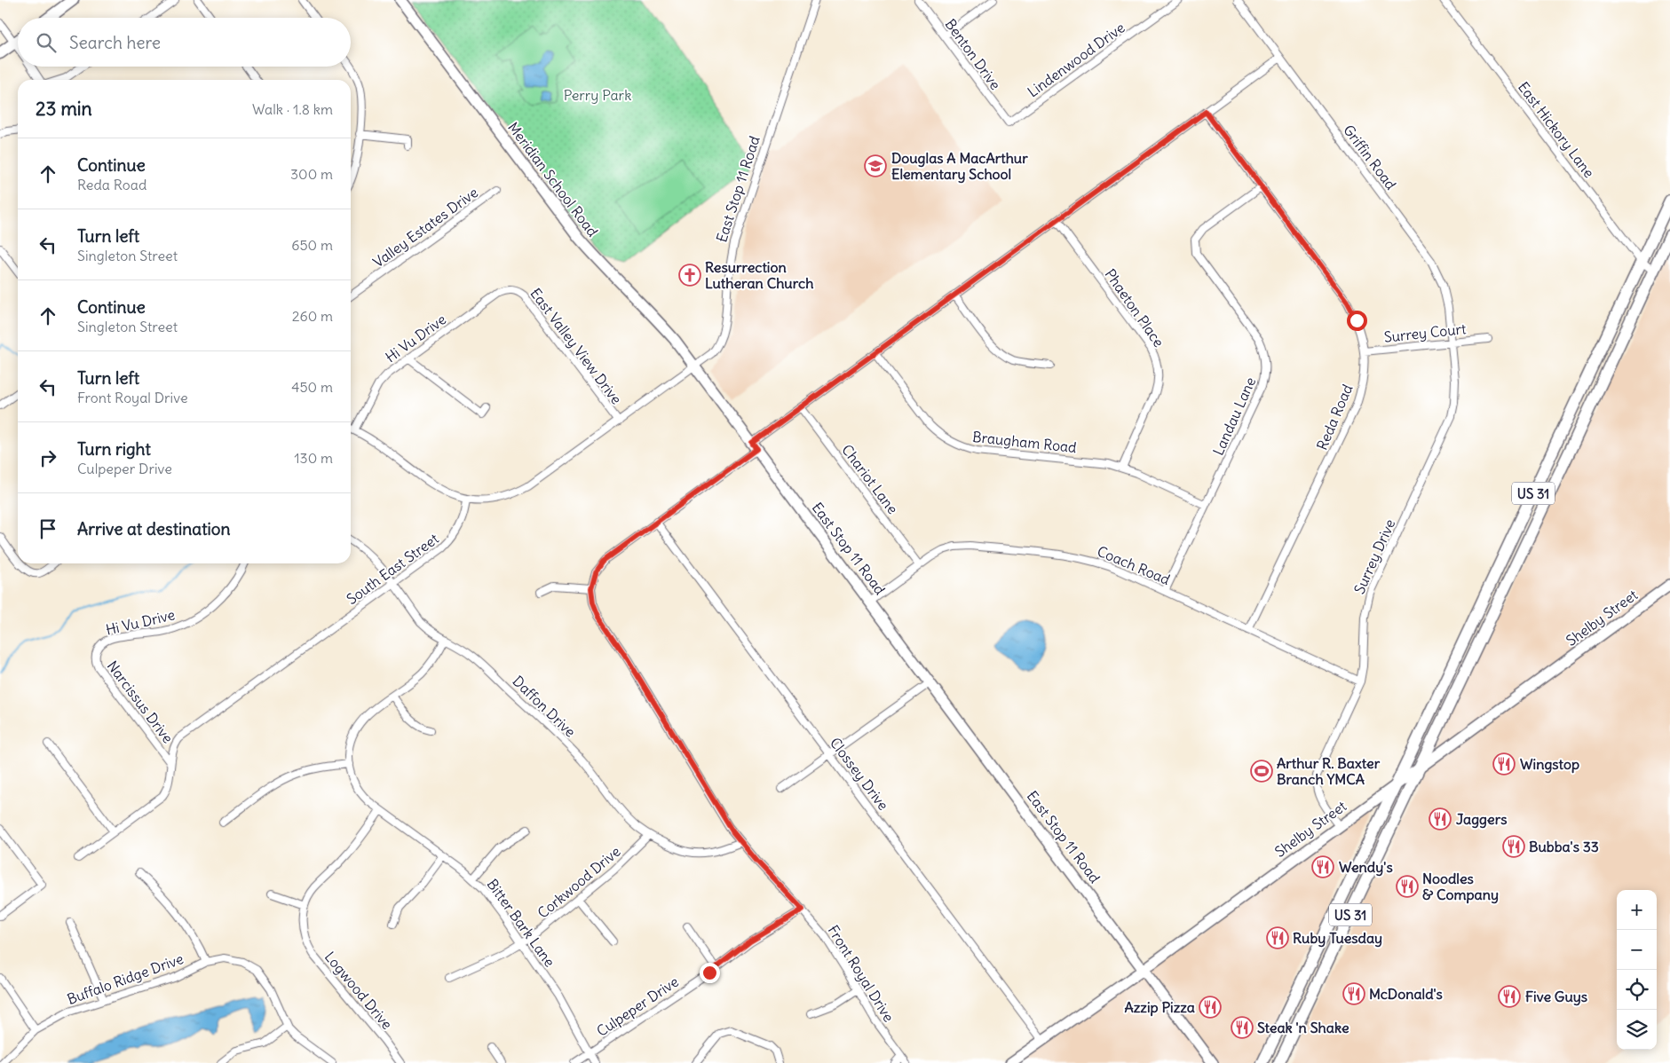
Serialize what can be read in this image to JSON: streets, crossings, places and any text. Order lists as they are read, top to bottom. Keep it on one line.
{"streets":{"main road":["Meridian School Road","East Stop 11 Road","US 31","Shelby Street"],"street":["Benton Drive","Lindenwood Drive","East Hickory Lane","Griffin Road","Valley Estates Drive","Phaeton Place","Surrey Court","Hi Vu Drive","East Valley View Drive","Landau Lane","Reda Road","Braugham Road","Chariot Lane","Surrey Drive","Coach Road","South East Street","Narcissus Drive","Daffon Drive","Clossey Drive","Corkwood Drive","Bitter Bark Lane","Front Royal Drive","Buffalo Ridge Drive","Logwood Drive","Culpeper Drive"]},"crossings":[["Benton Drive","Lindenwood Drive"],["East Hickory Lane","US 31"],["Griffin Road","Surrey Court"],["Griffin Road","Surrey Drive"],["Meridian School Road","East Stop 11 Road"],["East Stop 11 Road","Coach Road"],["East Stop 11 Road","Shelby Street"],["Phaeton Place","Braugham Road"],["Surrey Court","Reda Road"],["Surrey Court","Surrey Drive"],["Hi Vu Drive","East Valley View Drive"],["Hi Vu Drive","Narcissus Drive"],["Landau Lane","Reda Road"],["Landau Lane","Braugham Road"],["Landau Lane","Coach Road"],["Reda Road","Coach Road"],["Chariot Lane","Coach Road"],["US 31","Shelby Street"],["Surrey Drive","Coach Road"],["Surrey Drive","Shelby Street"],["South East Street","Narcissus Drive"],["South East Street","Daffon Drive"],["Shelby Street","Clossey Drive"],["Daffon Drive","Corkwood Drive"],["Daffon Drive","Front Royal Drive"],["Corkwood Drive","Bitter Bark Lane"],["Bitter Bark Lane","Culpeper Drive"],["Front Royal Drive","Culpeper Drive"]],"parks":["Perry Park"],"places":{"school or university":["Douglas A MacArthur Elementary School"],"church":["Resurrection Lutheran Church"],"restaurant":["Wingstop","Jaggers","Bubba's 33","Wendy's","Noodles & Company","Ruby Tuesday","McDonald's","Five Guys","Azzip Pizza","Steak 'n Shake"],"sports":["Arthur R. Baxter Branch YMCA"]},"page":{"search":"Search here","heading":["23 min","Walk · 1.8 km"],"list":[["Continue","Reda Road","300 m"],["Turn left","Singleton Street","650 m"],["Continue","Singleton Street","260 m"],["Turn left","Front Royal Drive","450 m"],["Turn right","Culpeper Drive","130 m"],"Arrive at destination"],"map_buttons":["+","−"]}}
